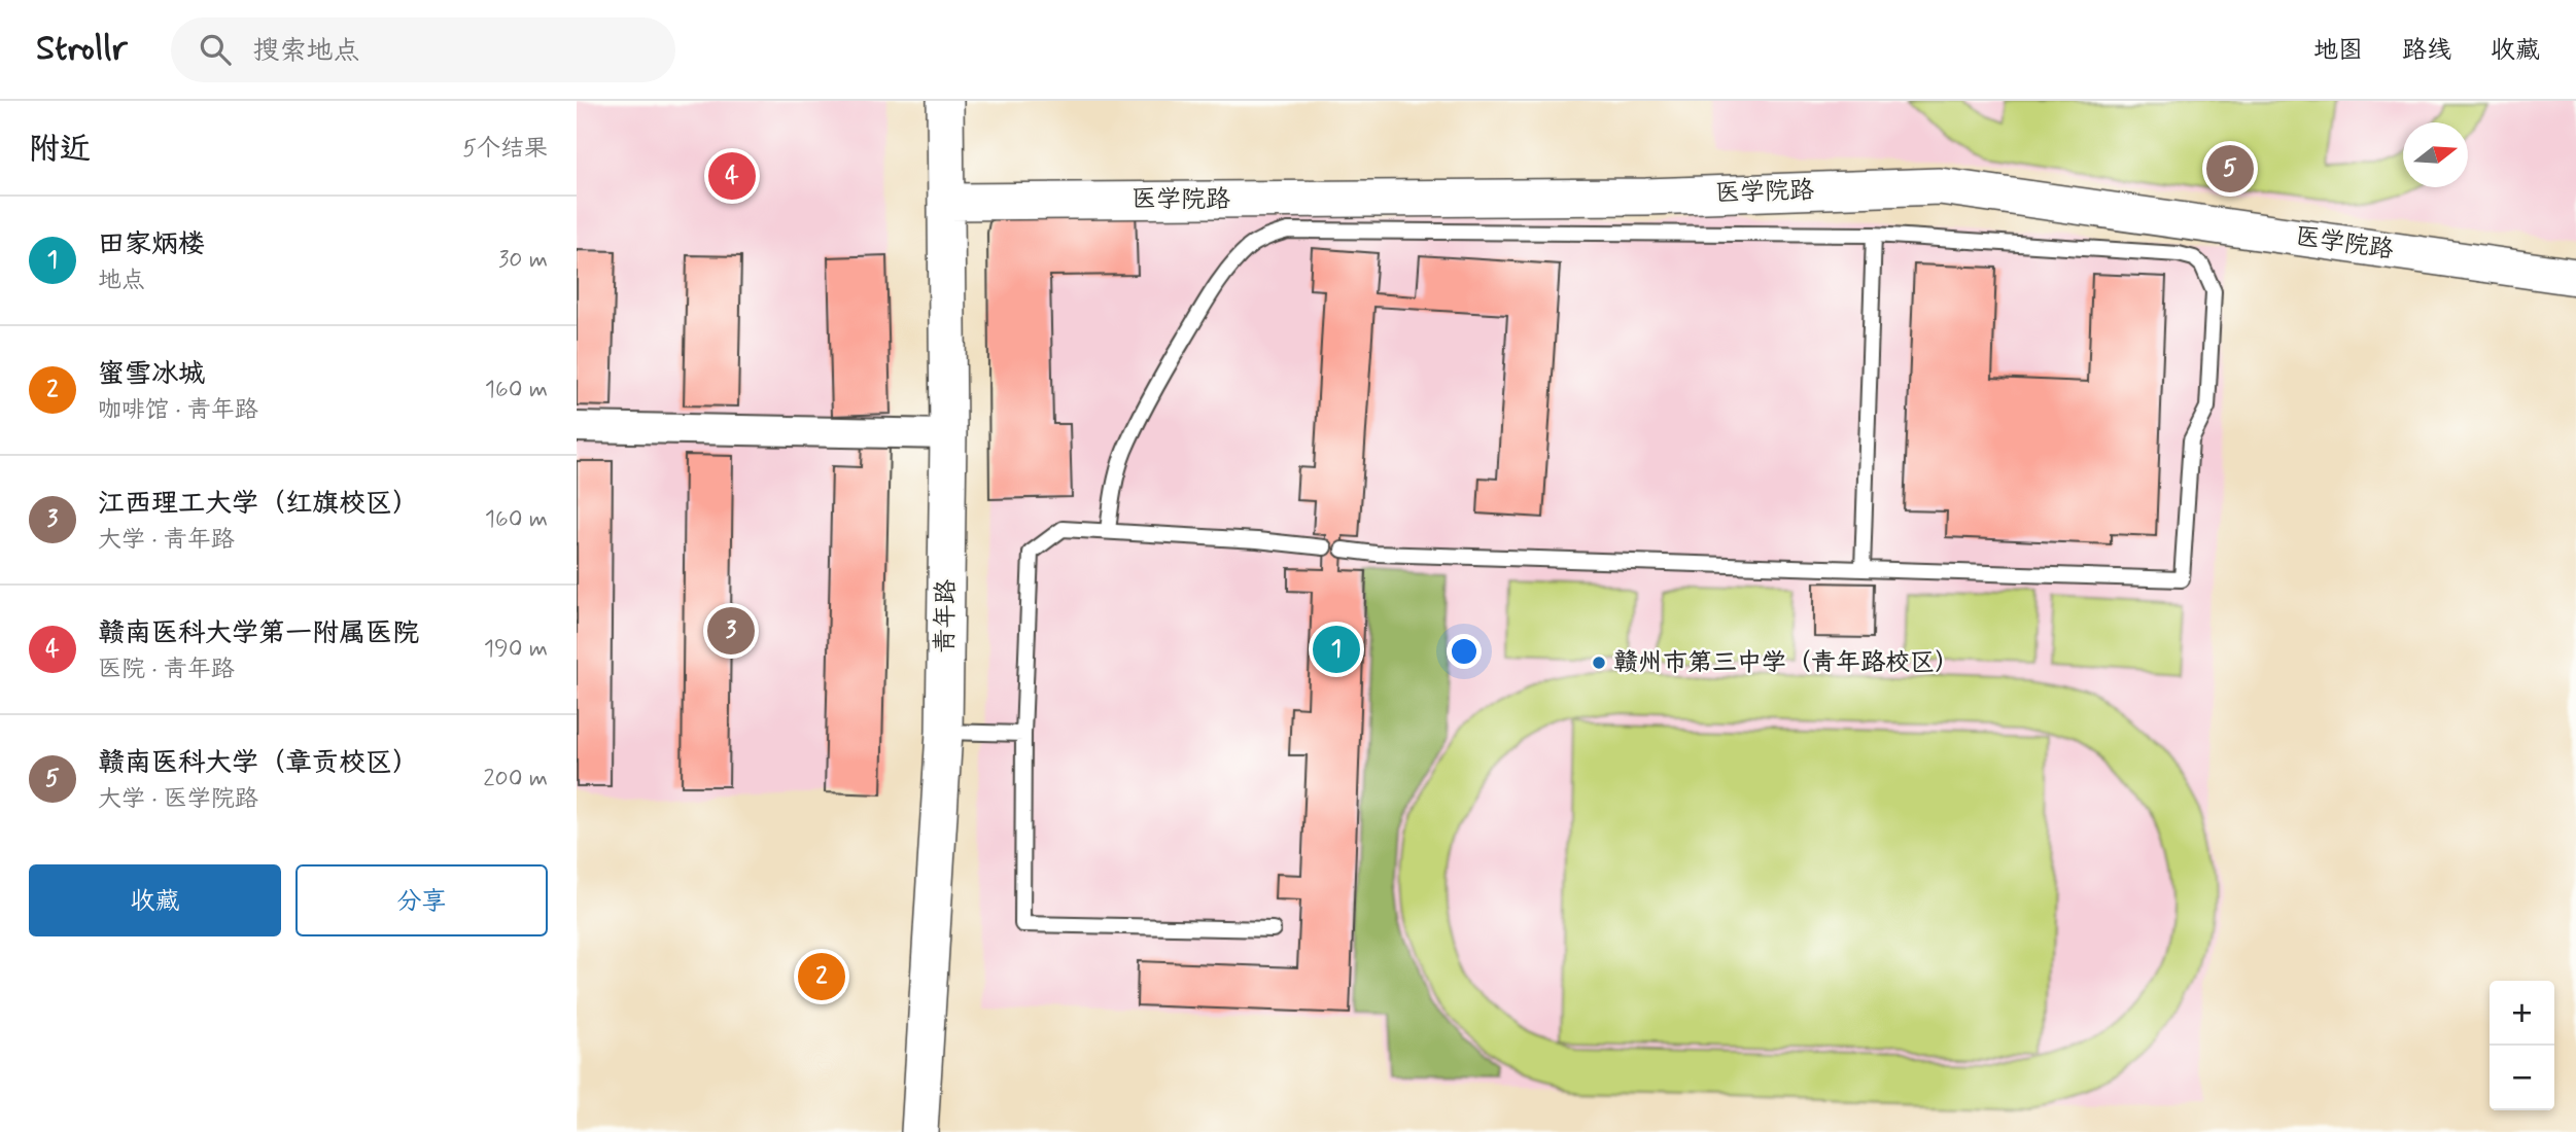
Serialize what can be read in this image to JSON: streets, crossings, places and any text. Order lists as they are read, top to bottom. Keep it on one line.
{"streets":{"street":["医学院路","青年路"]},"crossings":[["医学院路","青年路"]],"places":["赣州市第三中学（青年路校区）"],"north":"right","page":{"header":"Strollr","search":"搜索地点","nav":["地图","路线","收藏"],"heading":["附近","5个结果"],"pins":["5","4","3","1","2"],"list":[{"mark":"1","name":"田家炳楼","note":"地点","value":"30 m"},{"mark":"2","name":"蜜雪冰城","note":"咖啡馆 · 青年路","value":"160 m"},{"mark":"3","name":"江西理工大学（红旗校区）","note":"大学 · 青年路","value":"160 m"},{"mark":"4","name":"赣南医科大学第一附属医院","note":"医院 · 青年路","value":"190 m"},{"mark":"5","name":"赣南医科大学（章贡校区）","note":"大学 · 医学院路","value":"200 m"}],"buttons":["收藏","分享"],"map_buttons":["+","−"]}}
